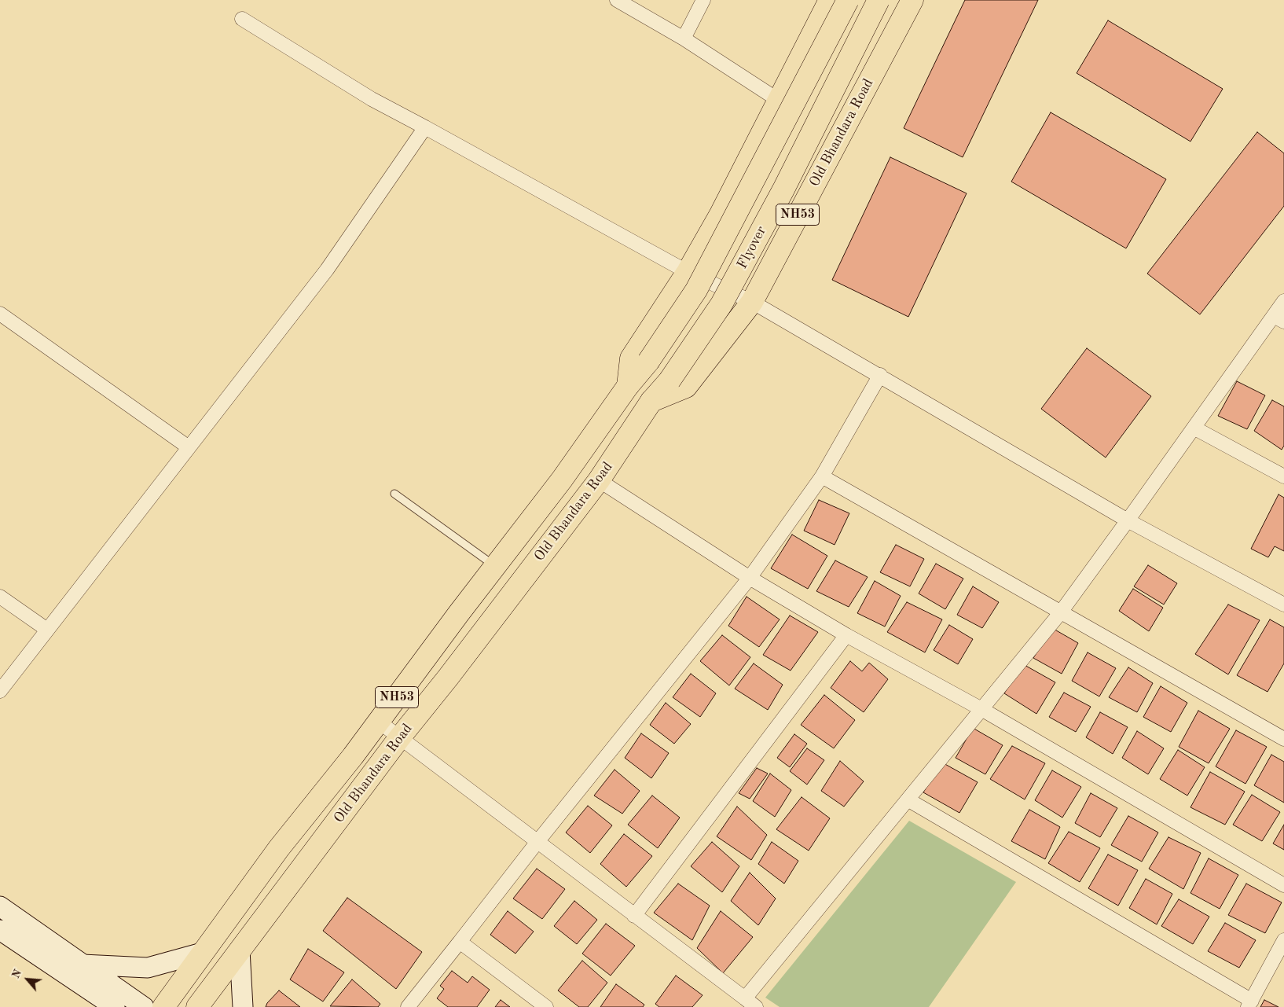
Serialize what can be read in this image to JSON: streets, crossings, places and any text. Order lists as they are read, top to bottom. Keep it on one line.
{"streets":{"main road":["Old Bhandara Road","NH53","Flyover"]},"crossings":[["Old Bhandara Road","Flyover"]],"north":"top left"}
